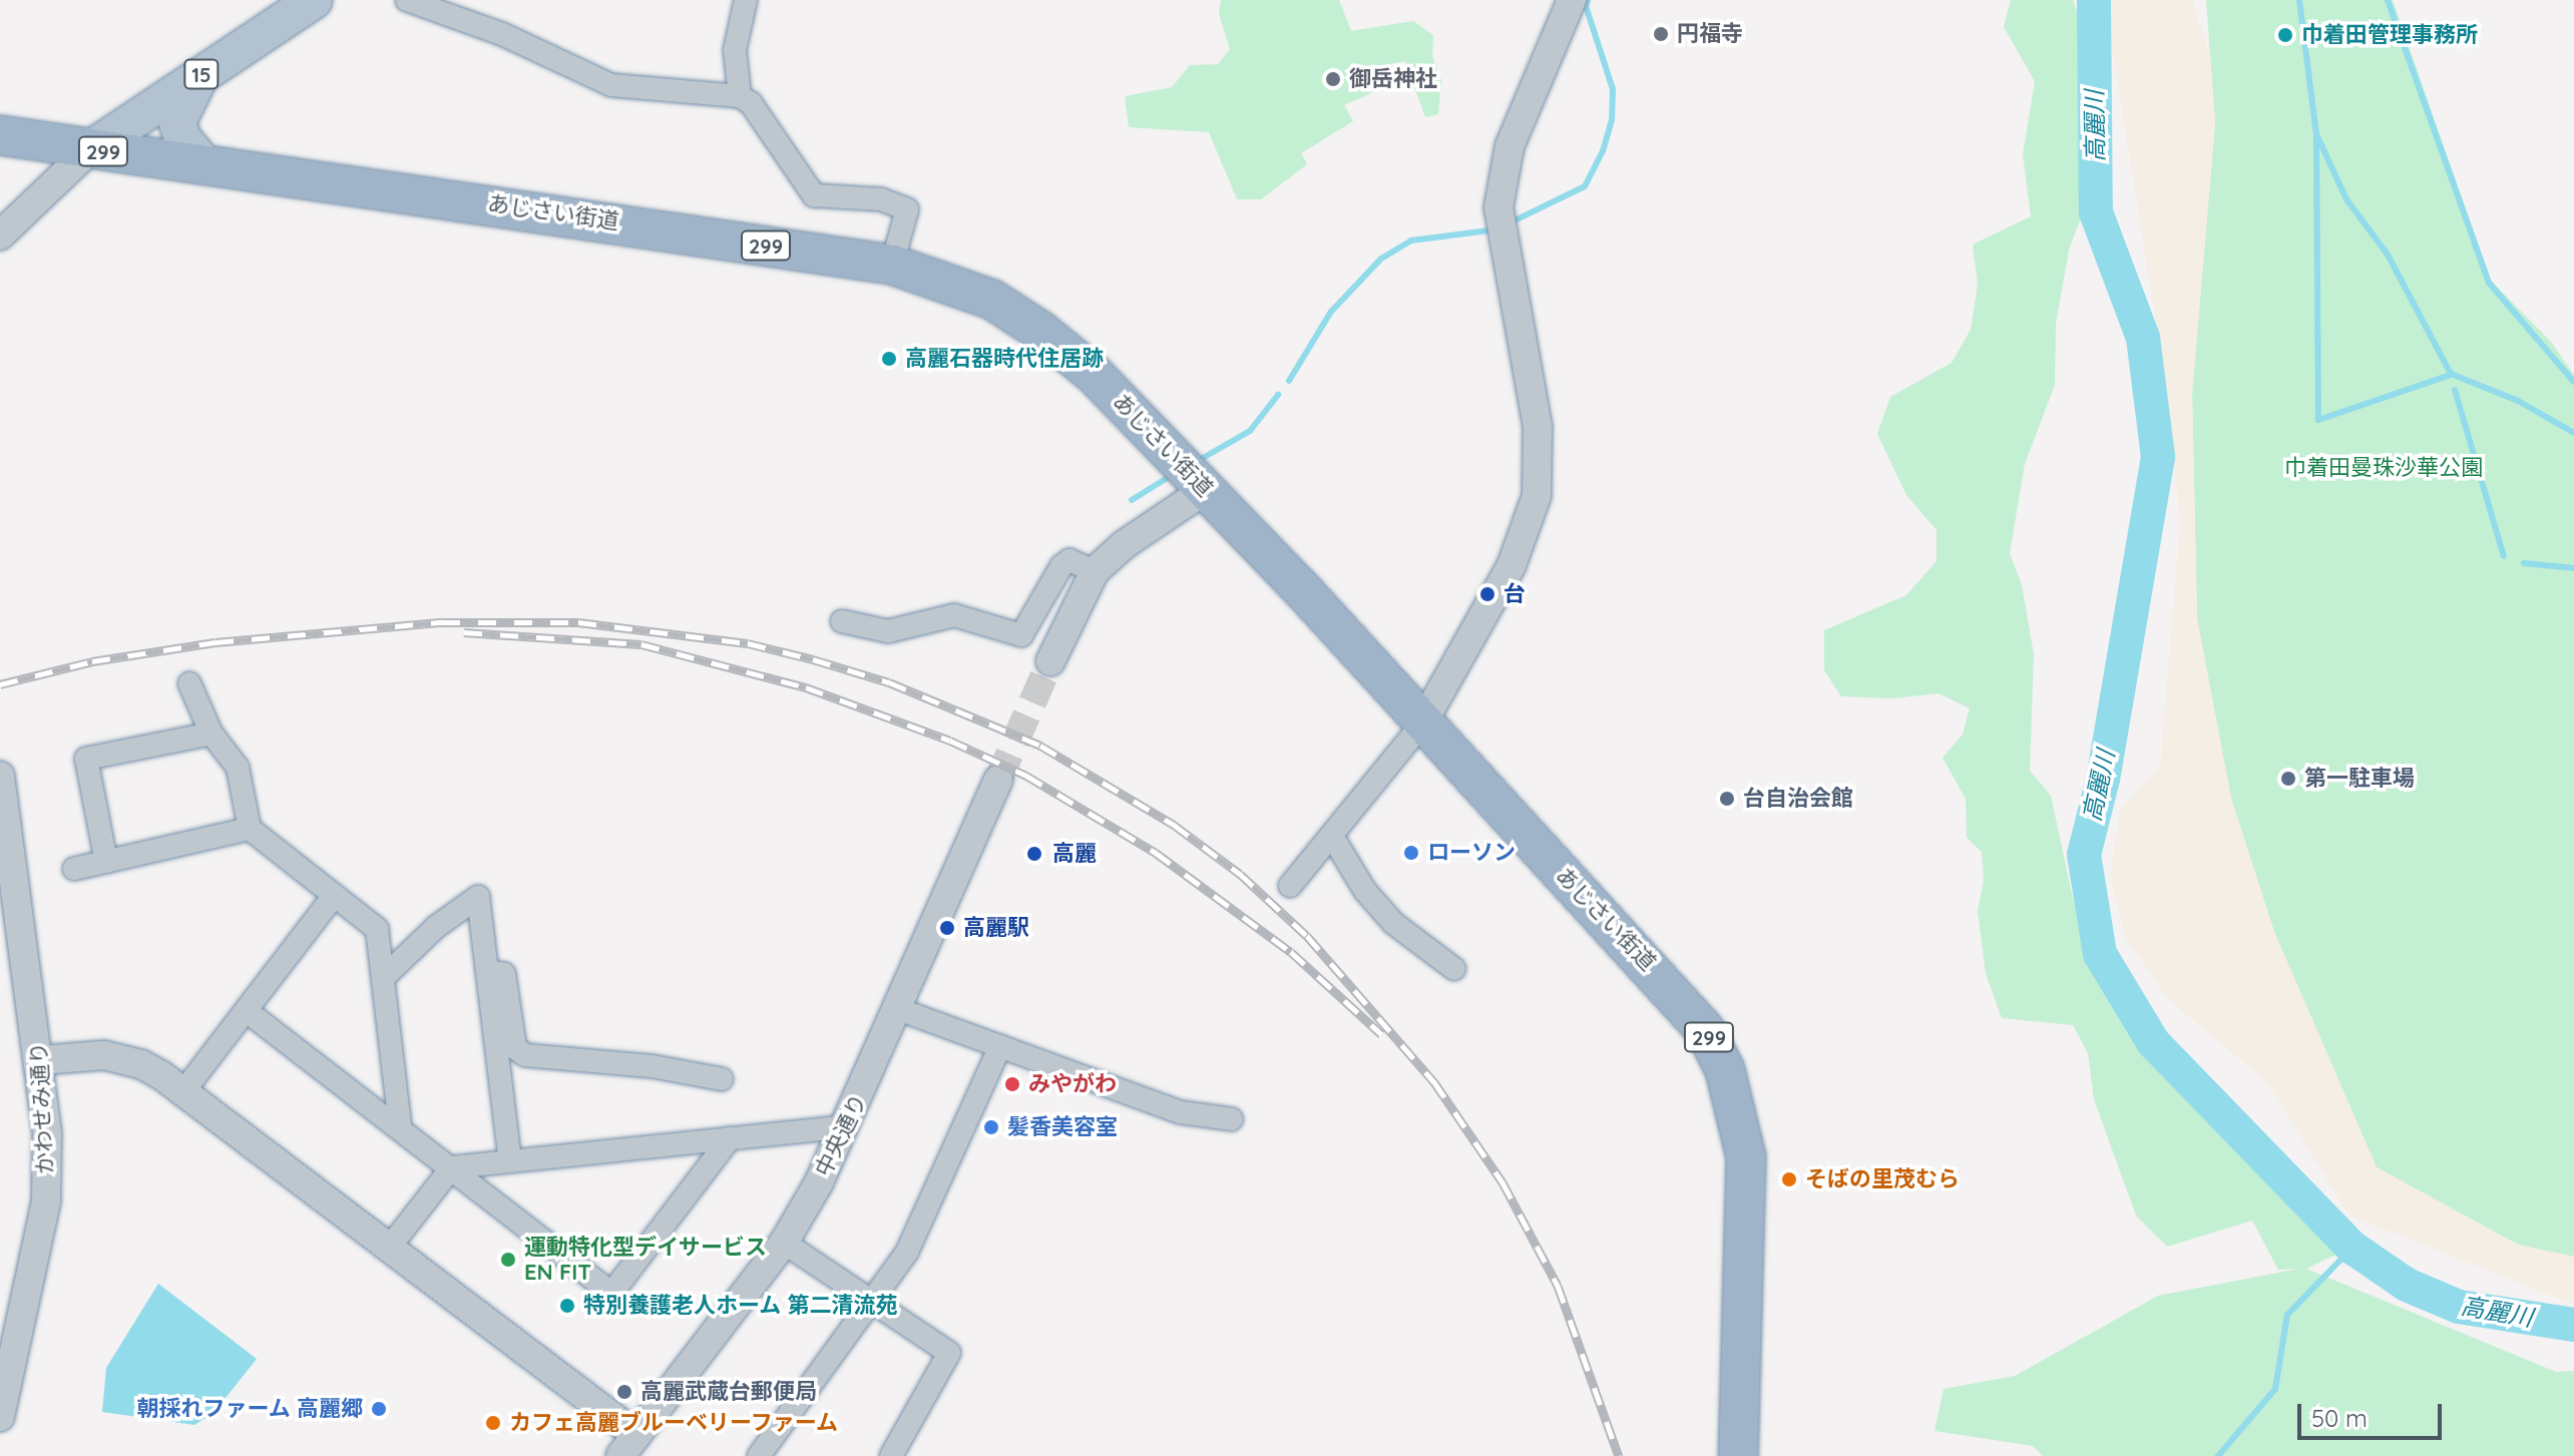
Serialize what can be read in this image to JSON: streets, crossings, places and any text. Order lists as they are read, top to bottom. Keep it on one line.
{"streets":{"highway":["299","あじさい街道"],"main road":["15"],"street":["かわせみ通り","中央通り"]},"crossings":[["15","あじさい街道"]],"water":["高麗川"],"parks":["巾着田曼珠沙華公園"],"places":["円福寺","巾着田管理事務所","御岳神社","高麗石器時代住居跡","台","第一駐車場","台自治会館","ローソン","高麗","高麗駅","みやがわ","髪香美容室","そばの里茂むら","運動特化型デイサービス EN FIT","特別養護老人ホーム 第二清流苑","高麗武蔵台郵便局","朝採れファーム 高麗郷","カフェ高麗ブルーベリーファーム"],"scale_bar":"50 m"}
